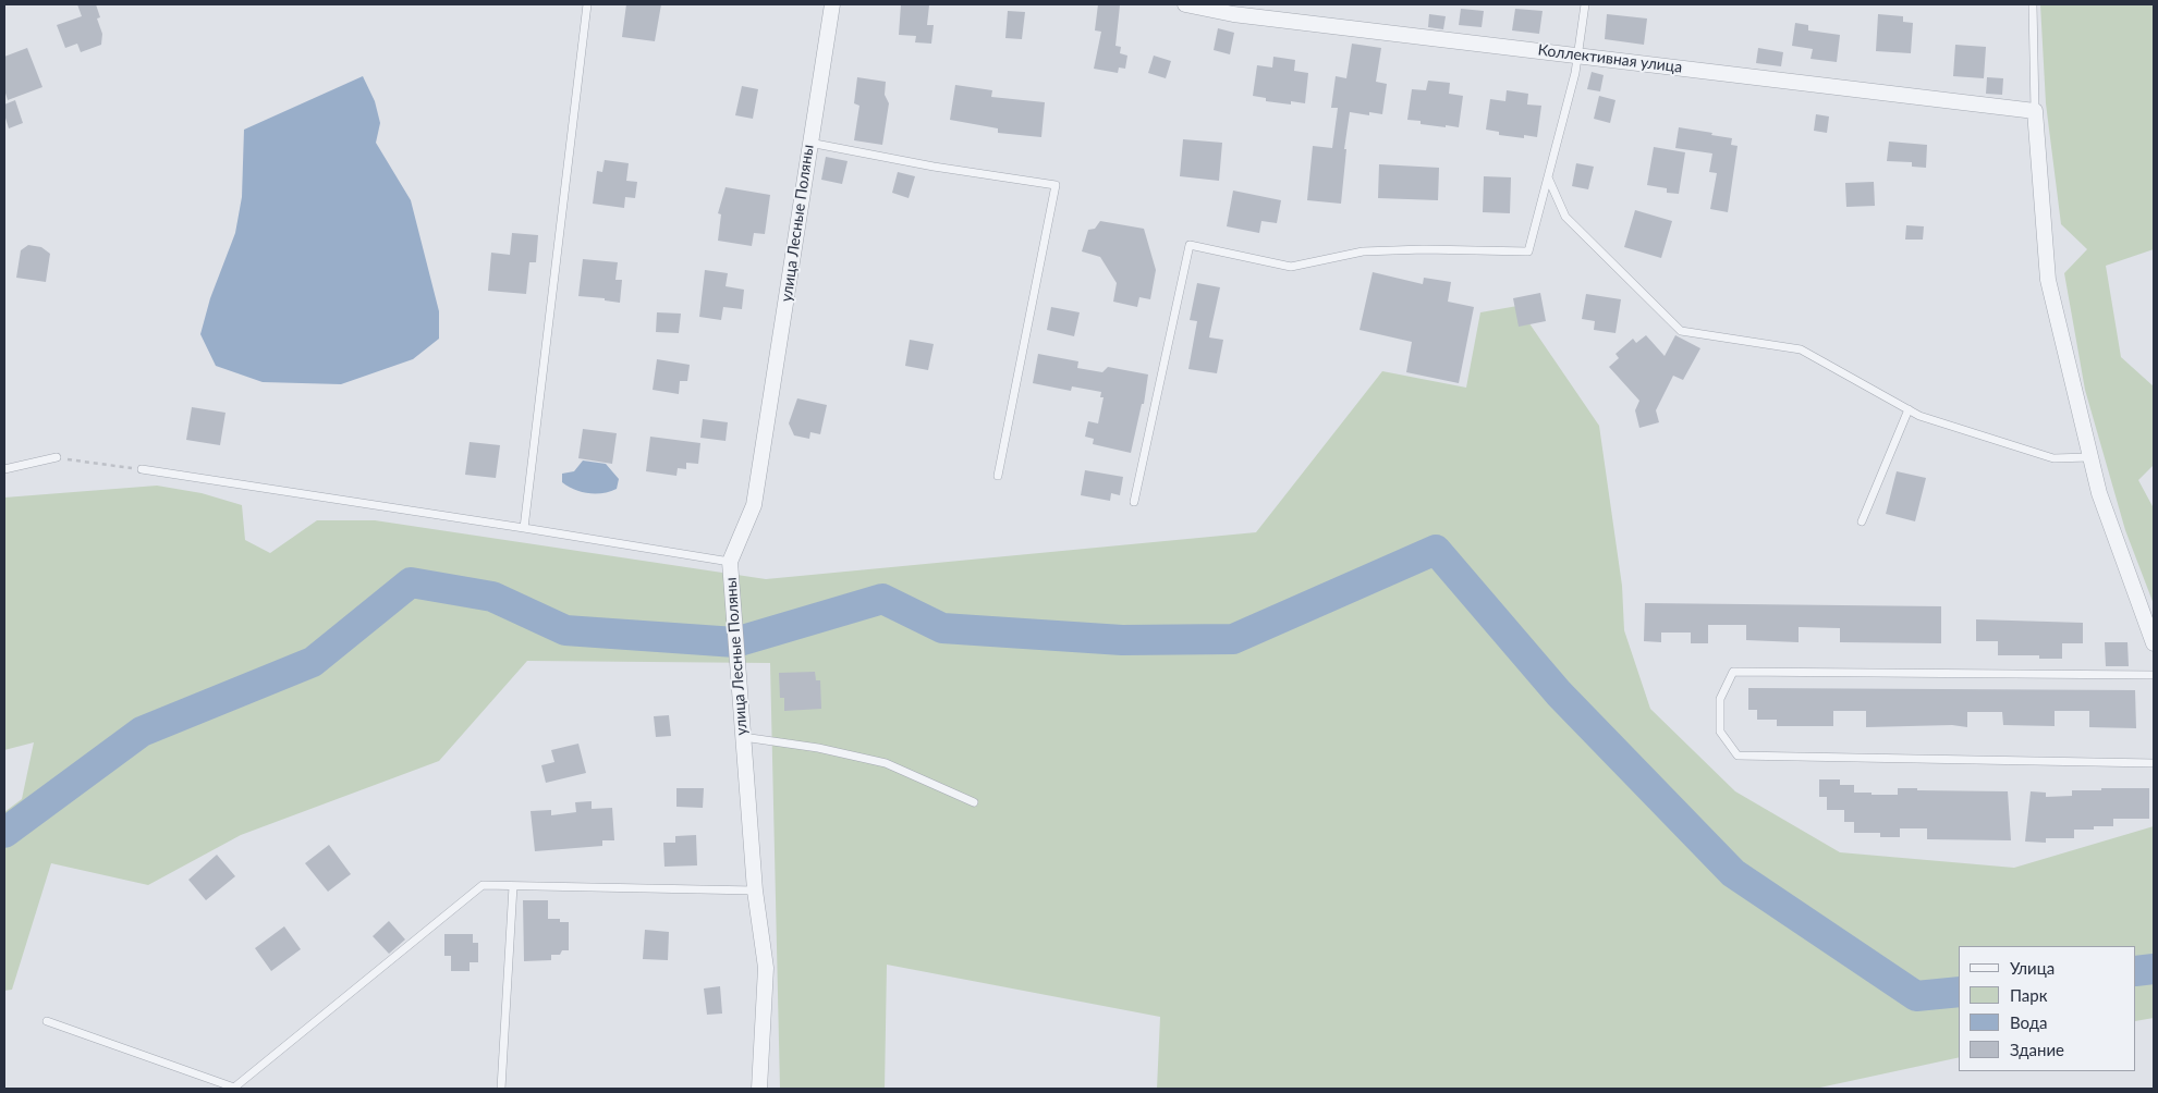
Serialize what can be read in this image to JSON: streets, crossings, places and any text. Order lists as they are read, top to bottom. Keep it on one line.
{"streets":{"street":["Коллективная улица","улица Лесные Поляны"]},"legend":["Улица","Парк","Вода","Здание"]}
